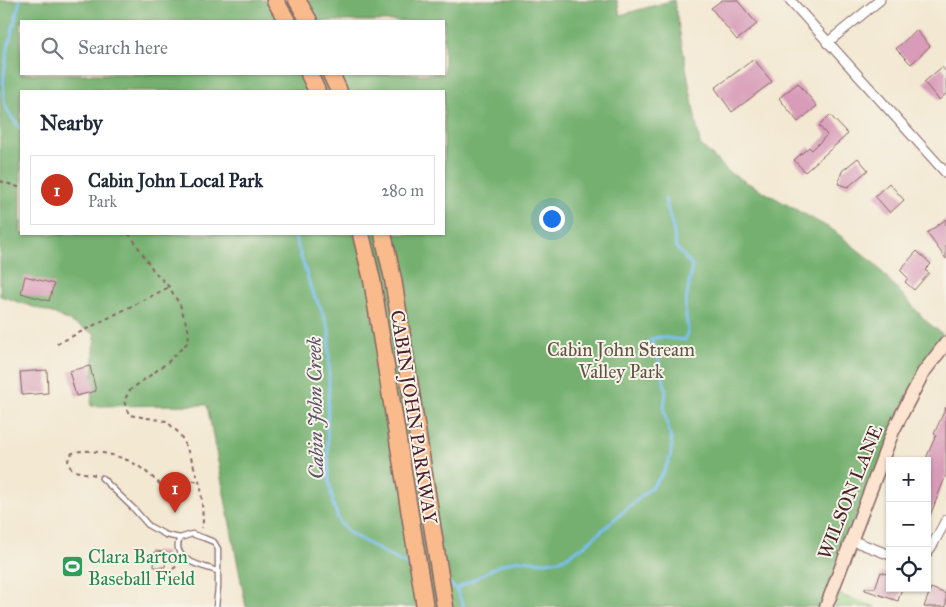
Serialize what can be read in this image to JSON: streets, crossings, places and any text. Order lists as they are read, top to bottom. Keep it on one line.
{"streets":{"highway":["CABIN JOHN PARKWAY"],"main road":["WILSON LANE"]},"water":["Cabin John Creek"],"parks":["Cabin John Stream Valley Park"],"places":{"sports":["Clara Barton Baseball Field"]},"page":{"search":"Search here","heading":"Nearby","list":[{"mark":"1","name":"Cabin John Local Park","note":"Park","value":"280 m"}],"map_buttons":["+","−"],"pins":"1"}}
